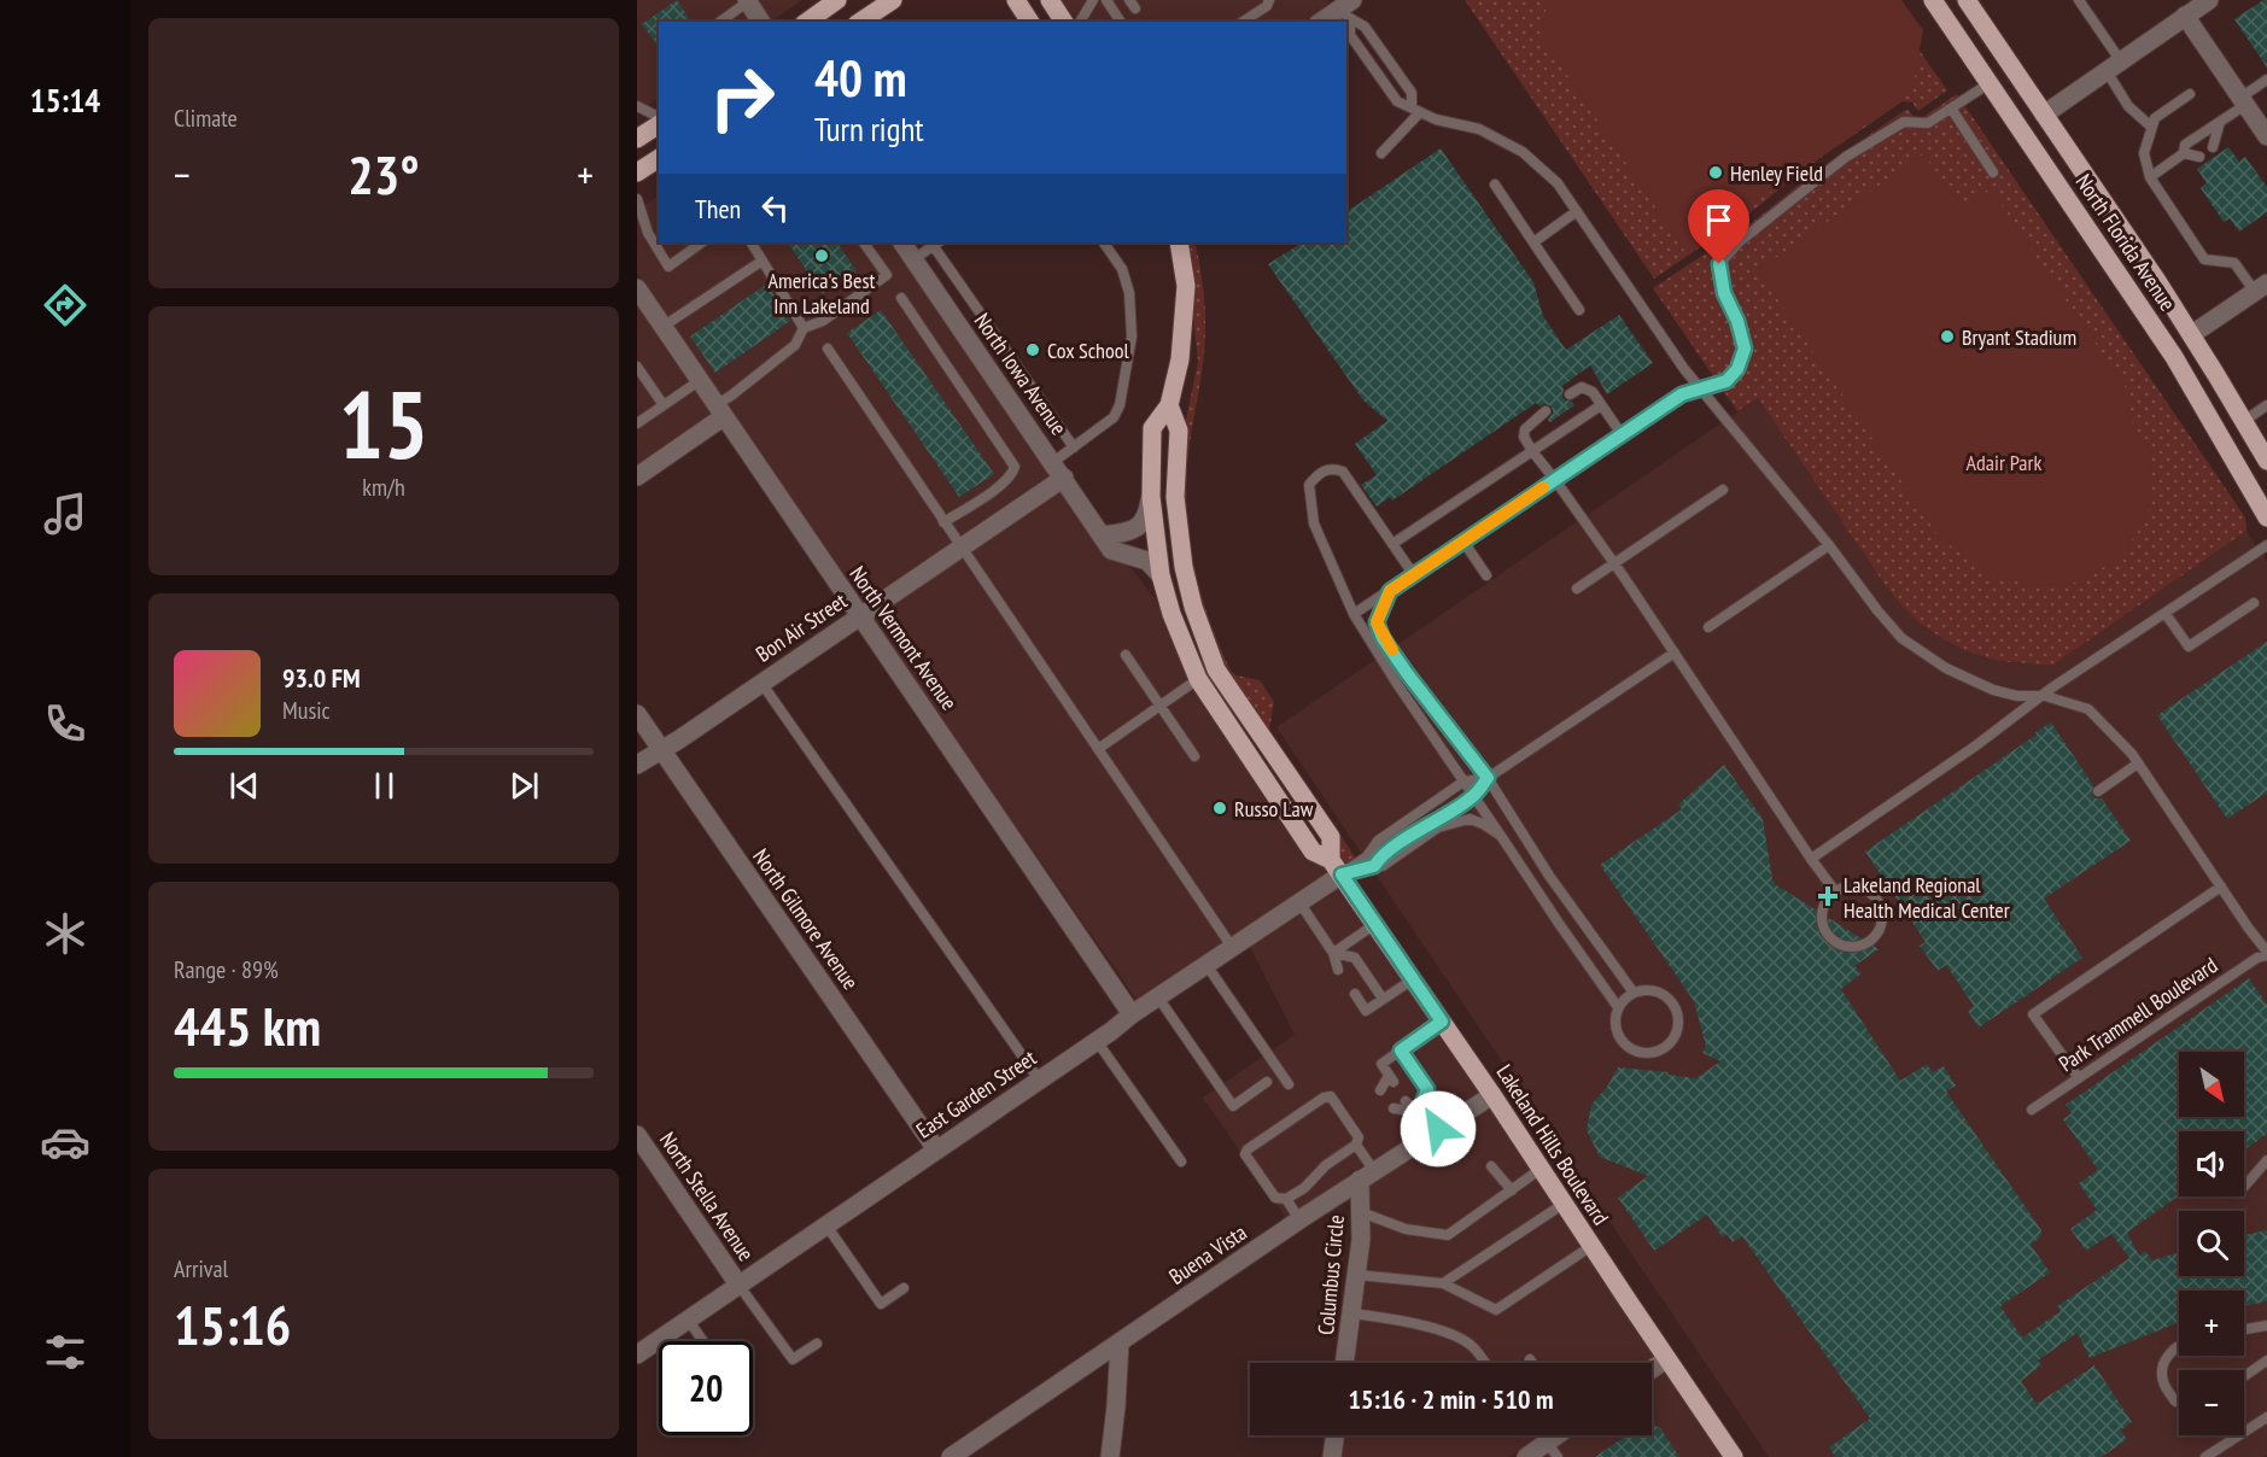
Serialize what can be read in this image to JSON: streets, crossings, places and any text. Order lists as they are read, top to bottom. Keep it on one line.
{"streets":{"main road":["North Florida Avenue","Lakeland Hills Boulevard"],"street":["North Iowa Avenue","Bon Air Street","North Vermont Avenue","North Gilmore Avenue","East Garden Street","North Stella Avenue","Buena Vista","Columbus Circle"],"lane":["Park Trammell Boulevard"]},"crossings":[["North Iowa Avenue","Bon Air Street"],["North Iowa Avenue","Lakeland Hills Boulevard"],["Bon Air Street","North Vermont Avenue"],["Bon Air Street","North Gilmore Avenue"],["North Vermont Avenue","East Garden Street"],["North Gilmore Avenue","East Garden Street"],["East Garden Street","Lakeland Hills Boulevard"],["East Garden Street","North Stella Avenue"],["Lakeland Hills Boulevard","Buena Vista"],["Buena Vista","Columbus Circle"]],"parks":["Adair Park"],"places":{"other":["Henley Field","America's Best Inn Lakeland","Bryant Stadium","Cox School","Russo Law"],"health":["Lakeland Regional Health Medical Center"]},"north":"bottom right","page":{"tabs":"15:14","tile":["Climate",["15","km/h"],["Range · 89%","445 km"],["Arrival","15:16"]],"turn":["40 m","Turn right"],"heat":["−","23°","+"],"then":"Then","song":["93.0 FM","Music"],"map_buttons":["+","−"],"limit":"20","trip":"15:16 · 2 min · 510 m"}}
